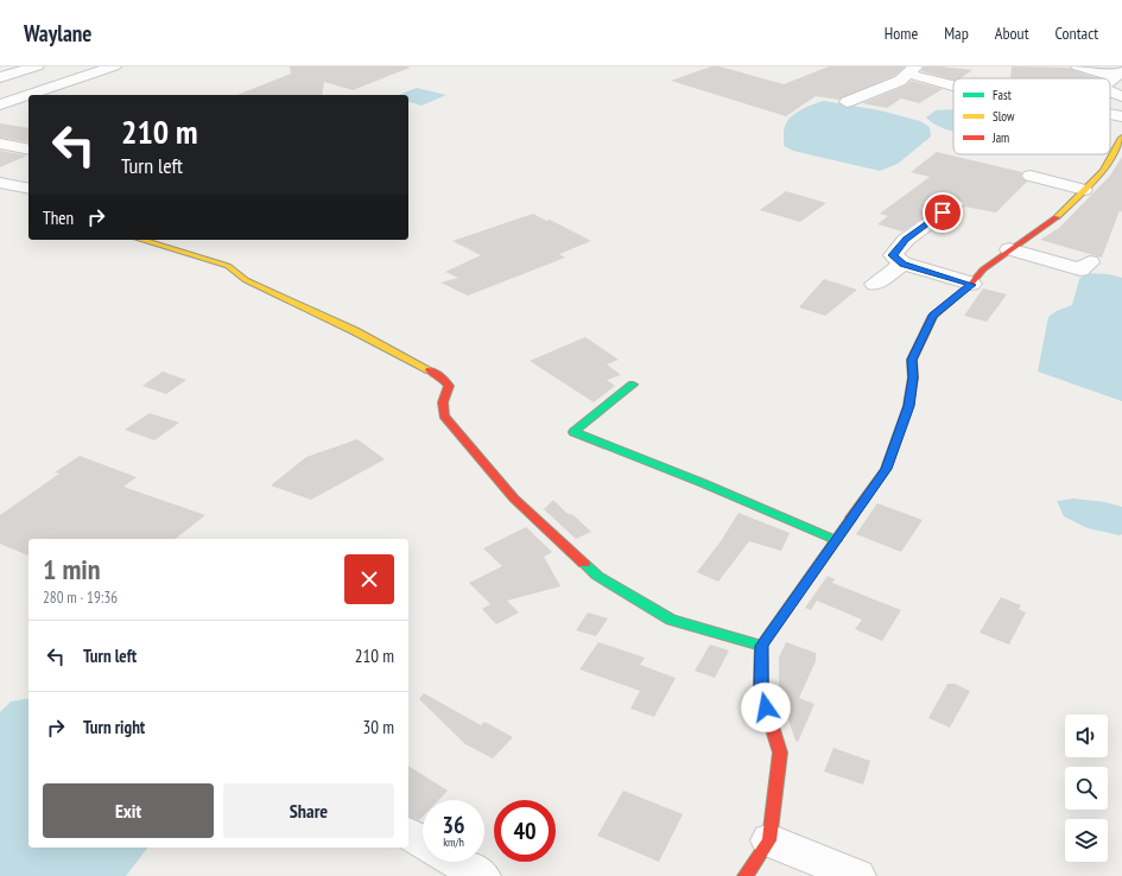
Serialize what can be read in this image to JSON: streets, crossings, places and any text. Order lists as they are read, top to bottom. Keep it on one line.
{"legend":["Fast","Slow","Jam"],"page":{"header":"Waylane","nav":["Home","Map","About","Contact"],"turn":["210 m","Turn left"],"then":"Then","heading":["1 min","280 m · 19:36"],"list":[{"name":"Turn left","value":"210 m"},{"name":"Turn right","value":"30 m"}],"buttons":["Exit","Share"],"speed":"36 km/h","limit":"40"}}
